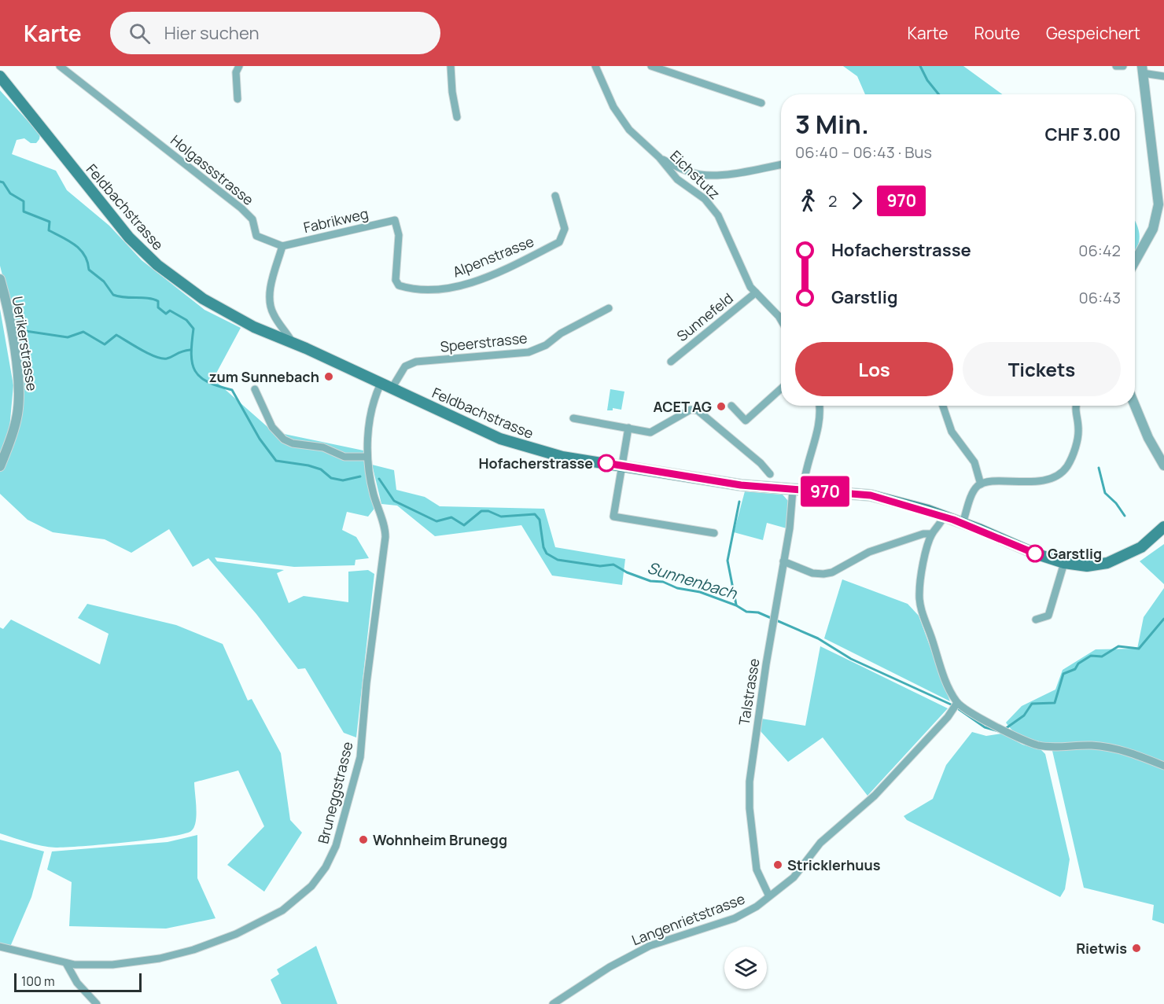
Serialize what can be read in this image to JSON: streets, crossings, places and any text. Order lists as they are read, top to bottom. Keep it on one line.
{"streets":{"main road":["Feldbachstrasse"],"street":["Holgassstrasse","Eichstutz","Fabrikweg","Alpenstrasse","Sunnefeld","Speerstrasse","Uerikerstrasse","Talstrasse","Bruneggstrasse","Langenrietstrasse"]},"crossings":[["Holgassstrasse","Fabrikweg"],["Eichstutz","Sunnefeld"],["Feldbachstrasse","Speerstrasse"],["Feldbachstrasse","Talstrasse"],["Feldbachstrasse","Bruneggstrasse"],["Fabrikweg","Alpenstrasse"],["Talstrasse","Langenrietstrasse"]],"water":["Sunnenbach"],"places":["zum Sunnebach","ACET AG","Hofacherstrasse","Garstlig","Wohnheim Brunegg","Stricklerhuus","Rietwis"],"lines":["bus line 970"],"scale_bar":"100 m","page":{"header":"Karte","search":"Hier suchen","nav":["Karte","Route","Gespeichert"],"on_map":"970","heading":["3 Min.","06:40 – 06:43 · Bus","CHF 3.00"],"legs":["2","970"],"list":[{"name":"Hofacherstrasse","value":"06:42"},{"name":"Garstlig","value":"06:43"}],"buttons":["Los","Tickets"],"scale":"100 m"}}
